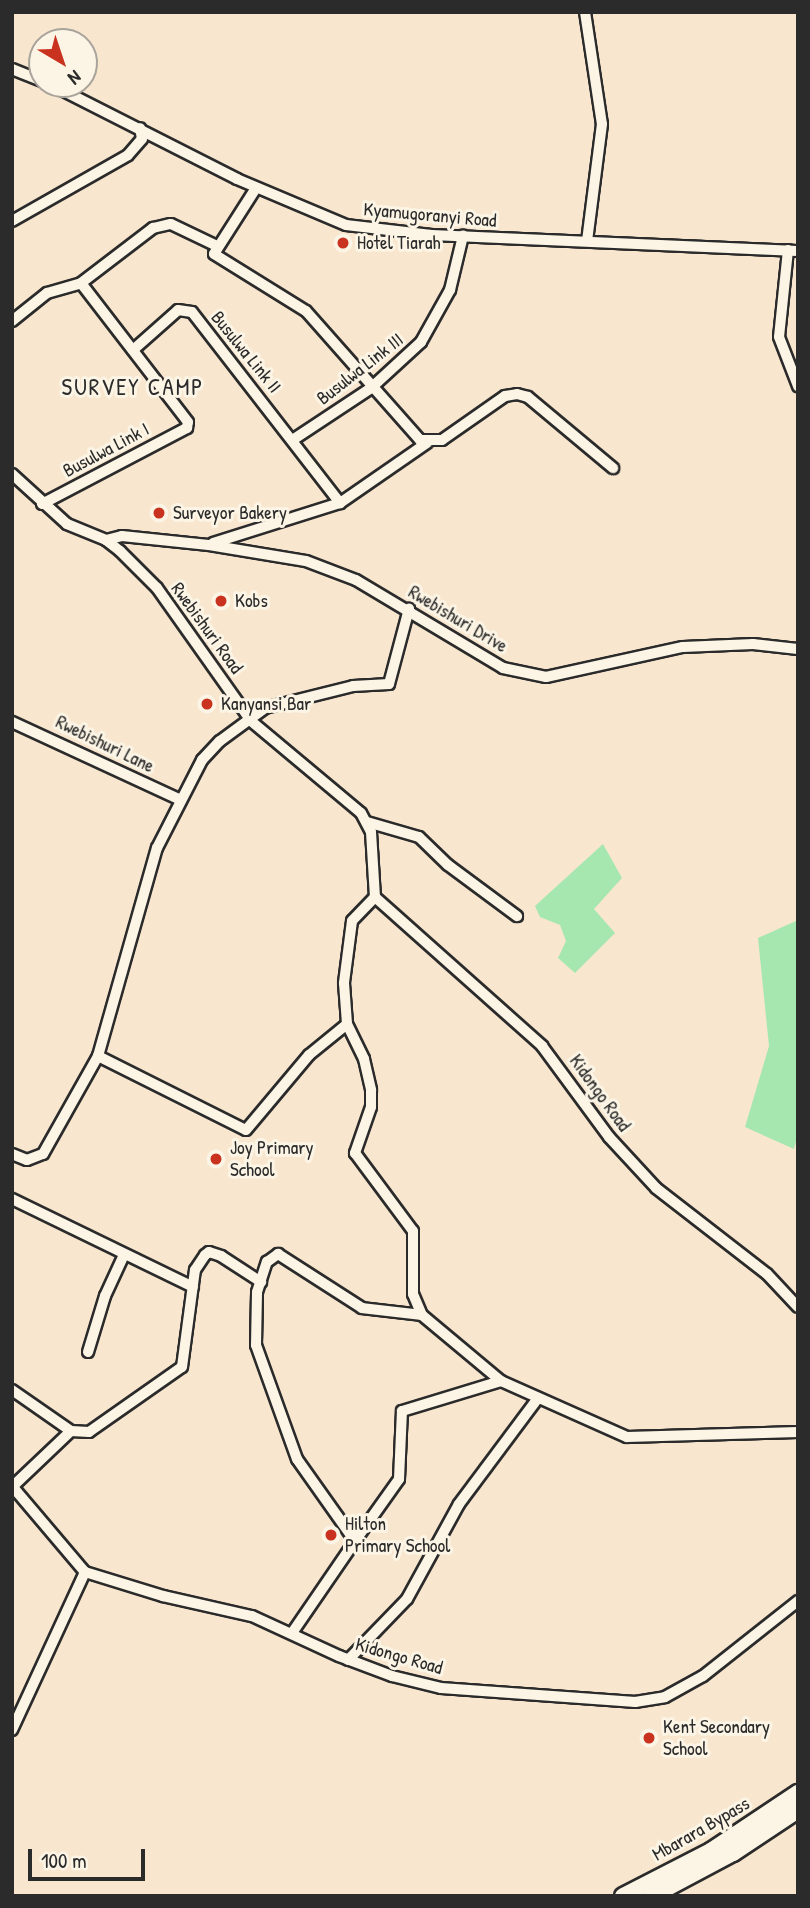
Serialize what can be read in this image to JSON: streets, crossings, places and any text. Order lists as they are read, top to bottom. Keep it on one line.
{"streets":{"highway":["Mbarara Bypass"],"street":["Kyamugoranyi Road","Busulwa Link II","Busulwa Link III","Busulwa Link I","Rwebishuri Drive","Rwebishuri Road","Rwebishuri Lane","Kidongo Road"]},"crossings":[["Kyamugoranyi Road","Busulwa Link III"],["Busulwa Link II","Busulwa Link III"],["Busulwa Link II","Busulwa Link I"],["Busulwa Link I","Rwebishuri Road"],["Rwebishuri Drive","Rwebishuri Road"]],"districts":["SURVEY CAMP"],"places":["Hotel Tiarah","Surveyor Bakery","Kobs","Kanyansi Bar","Joy Primary School","Hilton Primary School","Kent Secondary School"],"scale_bar":"100 m","north":"bottom right"}
